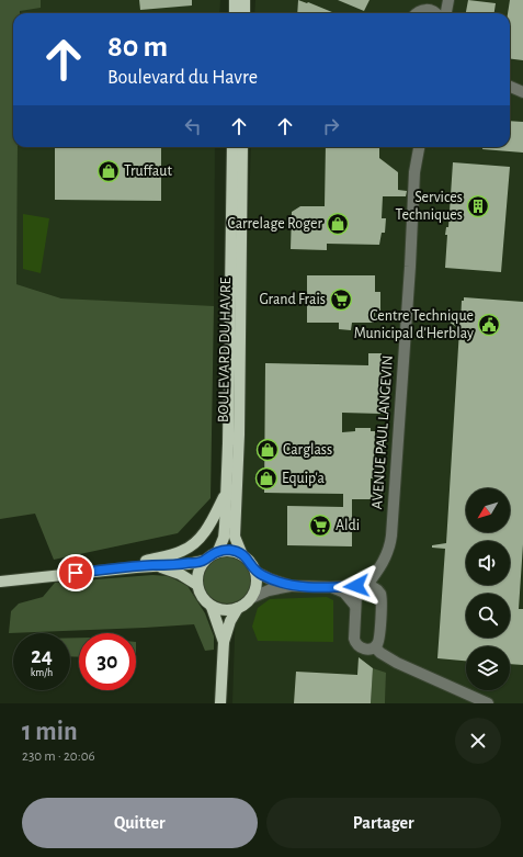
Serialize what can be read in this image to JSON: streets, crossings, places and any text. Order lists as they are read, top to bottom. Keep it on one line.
{"streets":{"main road":["BOULEVARD DU HAVRE"],"street":["AVENUE PAUL LANGEVIN"]},"places":{"shop":["Truffaut","Carrelage Roger","Carglass","Equip'a"],"building":["Services Techniques"],"supermarket":["Grand Frais","Aldi"],"public building":["Centre Technique Municipal d'Herblay"]},"north":"bottom left","page":{"turn":["80 m","Boulevard du Havre"],"speed":"24 km/h","limit":"30","heading":["1 min","230 m · 20:06"],"buttons":["Quitter","Partager"]}}
